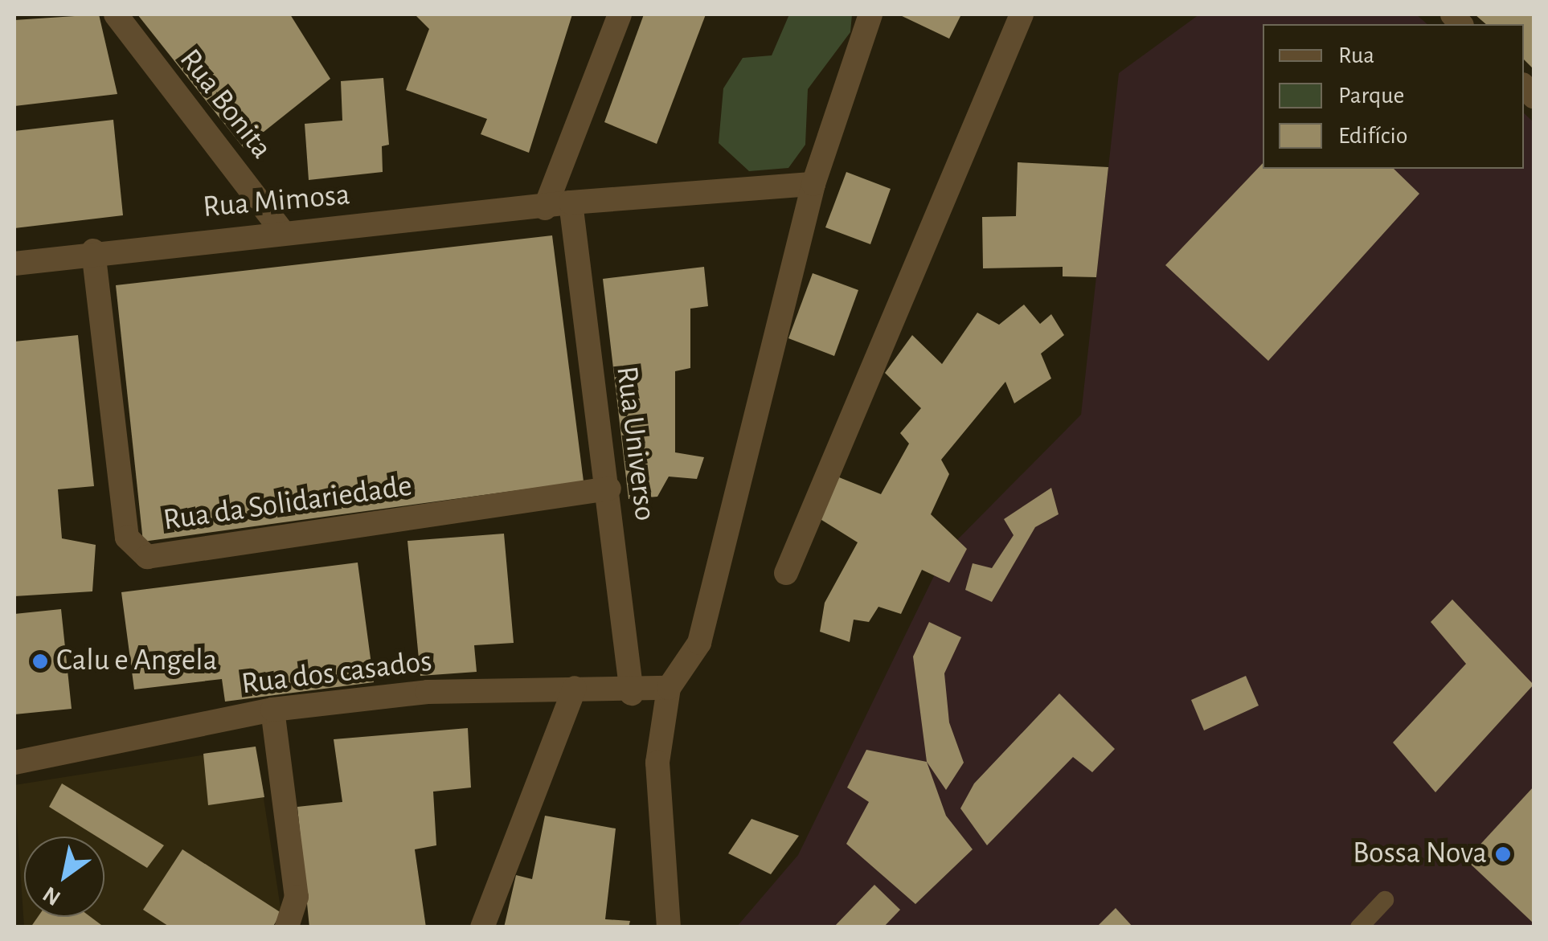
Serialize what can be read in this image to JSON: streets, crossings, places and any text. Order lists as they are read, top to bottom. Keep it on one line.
{"streets":{"street":["Rua Bonita","Rua Mimosa","Rua Universo","Rua da Solidariedade","Rua dos casados"]},"crossings":[["Rua Bonita","Rua Mimosa"],["Rua Mimosa","Rua Universo"],["Rua Mimosa","Rua da Solidariedade"],["Rua Universo","Rua da Solidariedade"],["Rua Universo","Rua dos casados"]],"places":["Calu e Angela","Bossa Nova"],"legend":["Rua","Parque","Edifício"],"north":"bottom left"}
